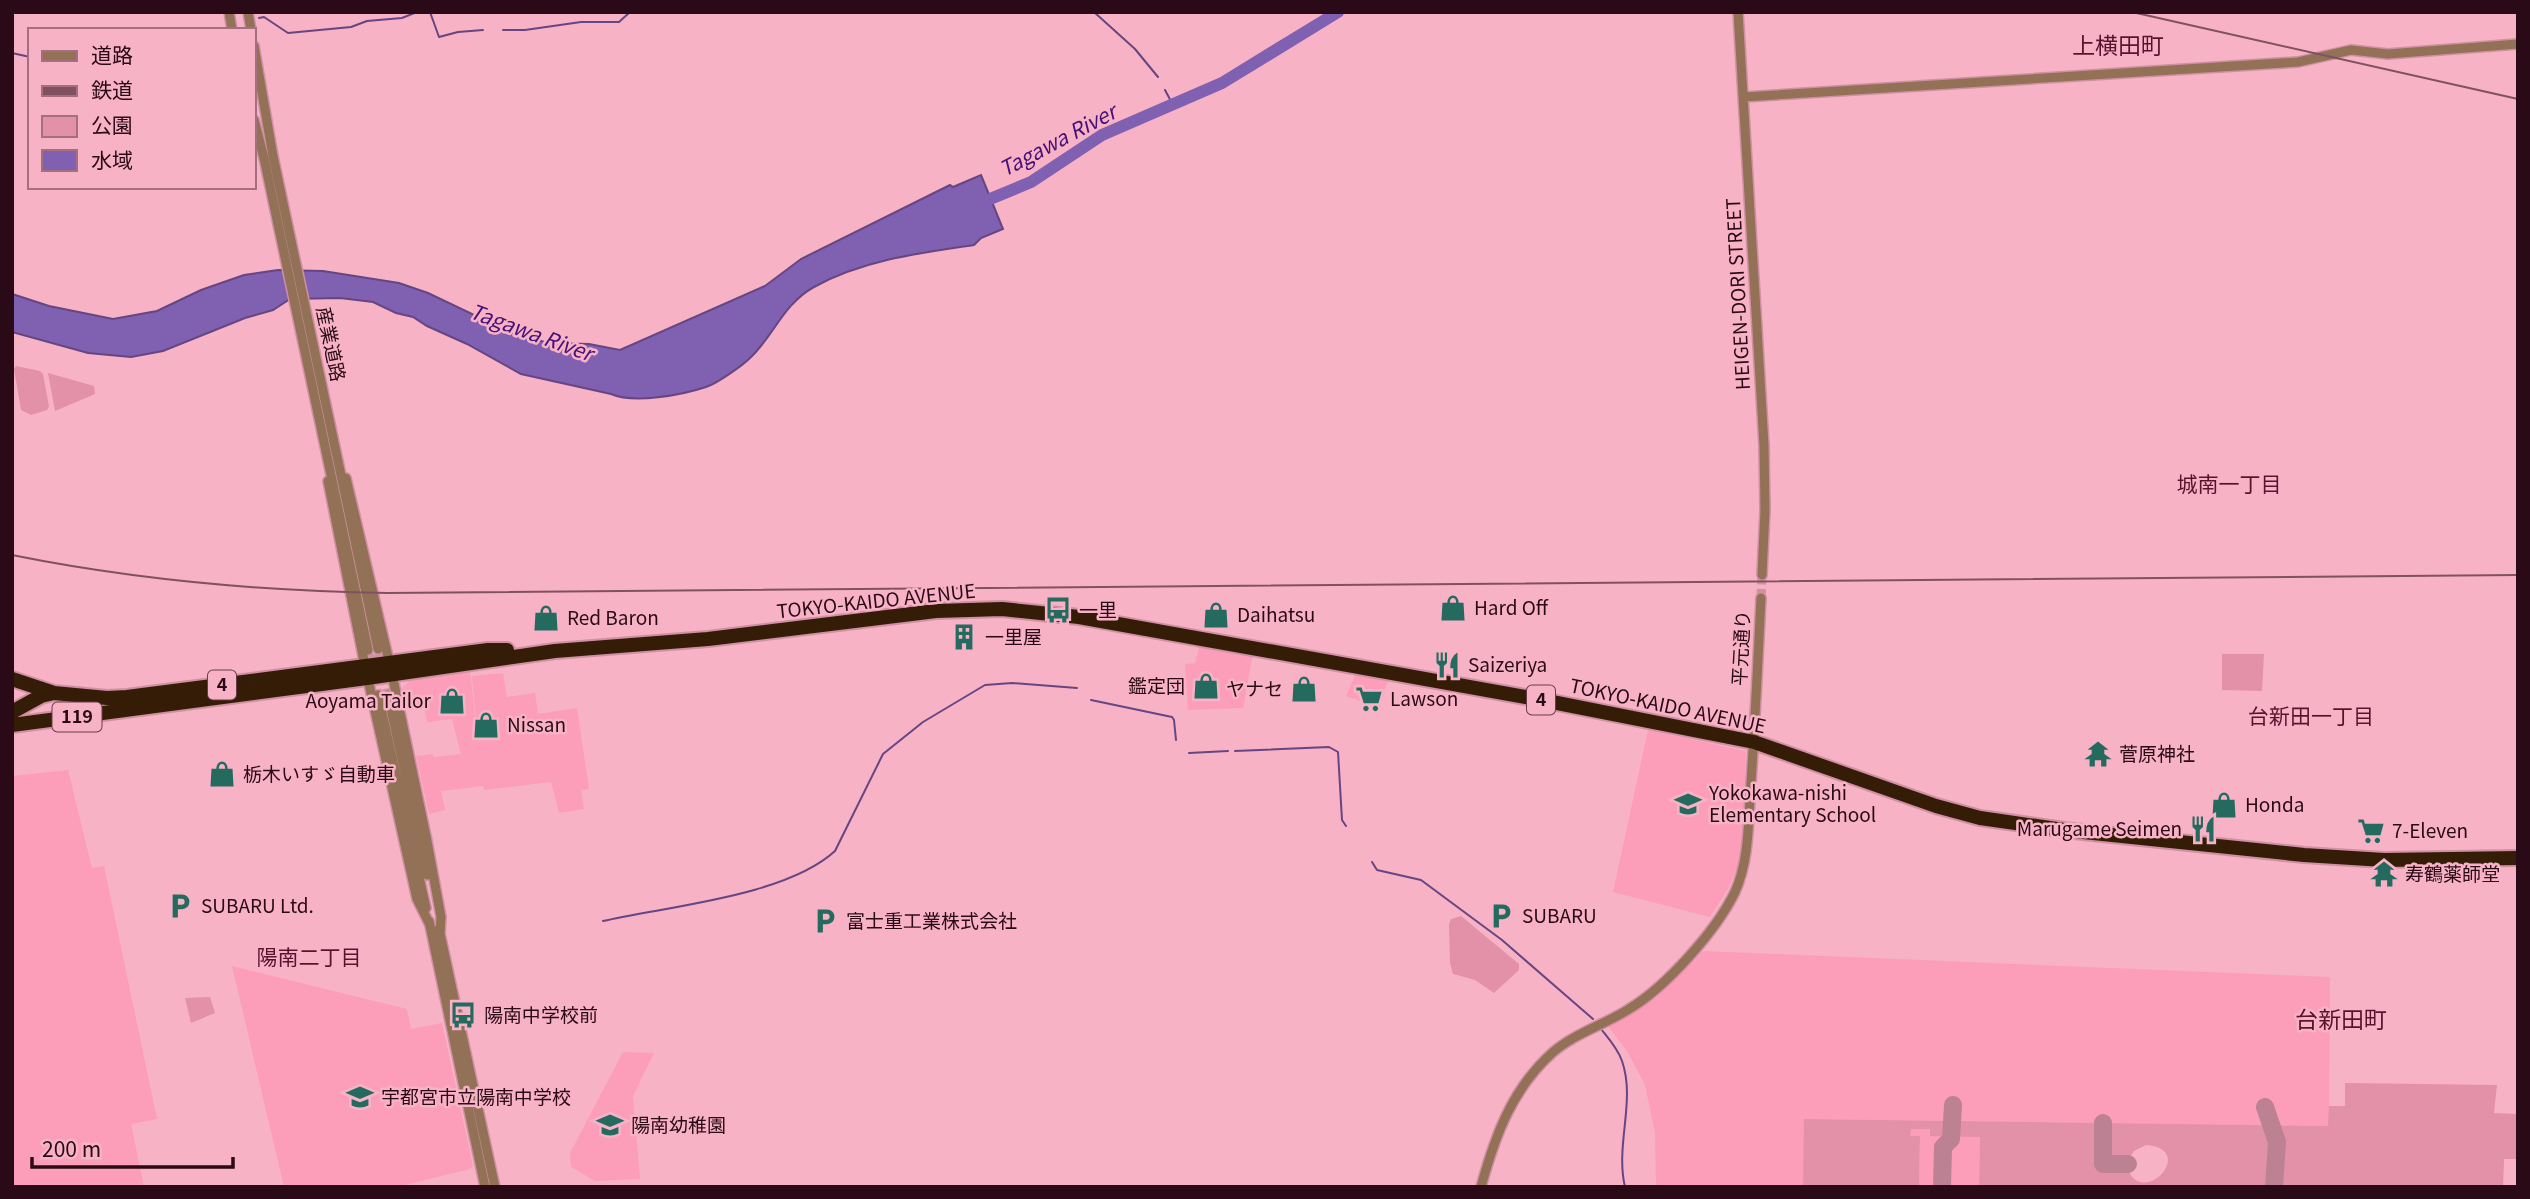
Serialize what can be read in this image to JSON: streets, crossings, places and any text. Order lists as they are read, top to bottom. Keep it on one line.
{"streets":{"highway":["TOKYO-KAIDO AVENUE","4","119"],"street":["HEIGEN-DORI STREET","産業道路","平元通り"]},"crossings":[["TOKYO-KAIDO AVENUE","平元通り"],["TOKYO-KAIDO AVENUE","4"],["TOKYO-KAIDO AVENUE","119"],["4","119"]],"districts":["上横田町","城南一丁目","台新田一丁目","陽南二丁目","台新田町"],"water":["Tagawa River"],"places":{"shop":["Hard Off","Daihatsu","Red Baron","鑑定団","ヤナセ","Aoyama Tailor","Nissan","栃木いすゞ自動車","Honda"],"bus stop":["一里","陽南中学校前"],"building":["一里屋"],"restaurant":["Saizeriya","Marugame Seimen"],"supermarket":["Lawson","7-Eleven"],"temple":["菅原神社","寿鶴薬師堂"],"school or university":["Yokokawa-nishi Elementary School","宇都宮市立陽南中学校","陽南幼稚園"],"parking":["SUBARU Ltd.","SUBARU","富士重工業株式会社"]},"legend":["道路","鉄道","公園","水域"],"scale_bar":"200 m"}
